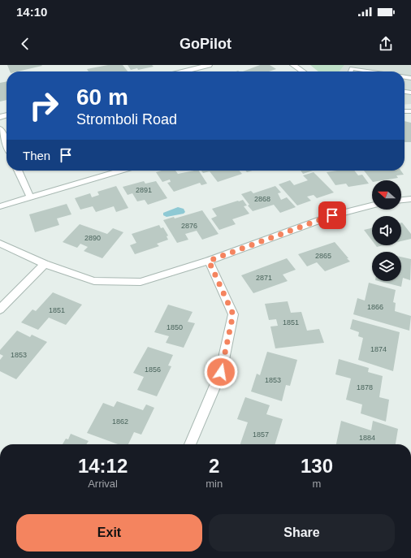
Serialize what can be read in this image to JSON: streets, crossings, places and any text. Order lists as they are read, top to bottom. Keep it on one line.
{"house_numbers":["2891","2868","2876","2890","2865","2871","1866","1851","1851","1850","1874","1853","1856","1853","1878","1862","1857","1884"],"north":"left","page":{"status":"14:10","header":"GoPilot","turn":["60 m","Stromboli Road"],"then":"Then","eta":["14:12","Arrival","2","min","130","m"],"buttons":["Exit","Share"]}}
